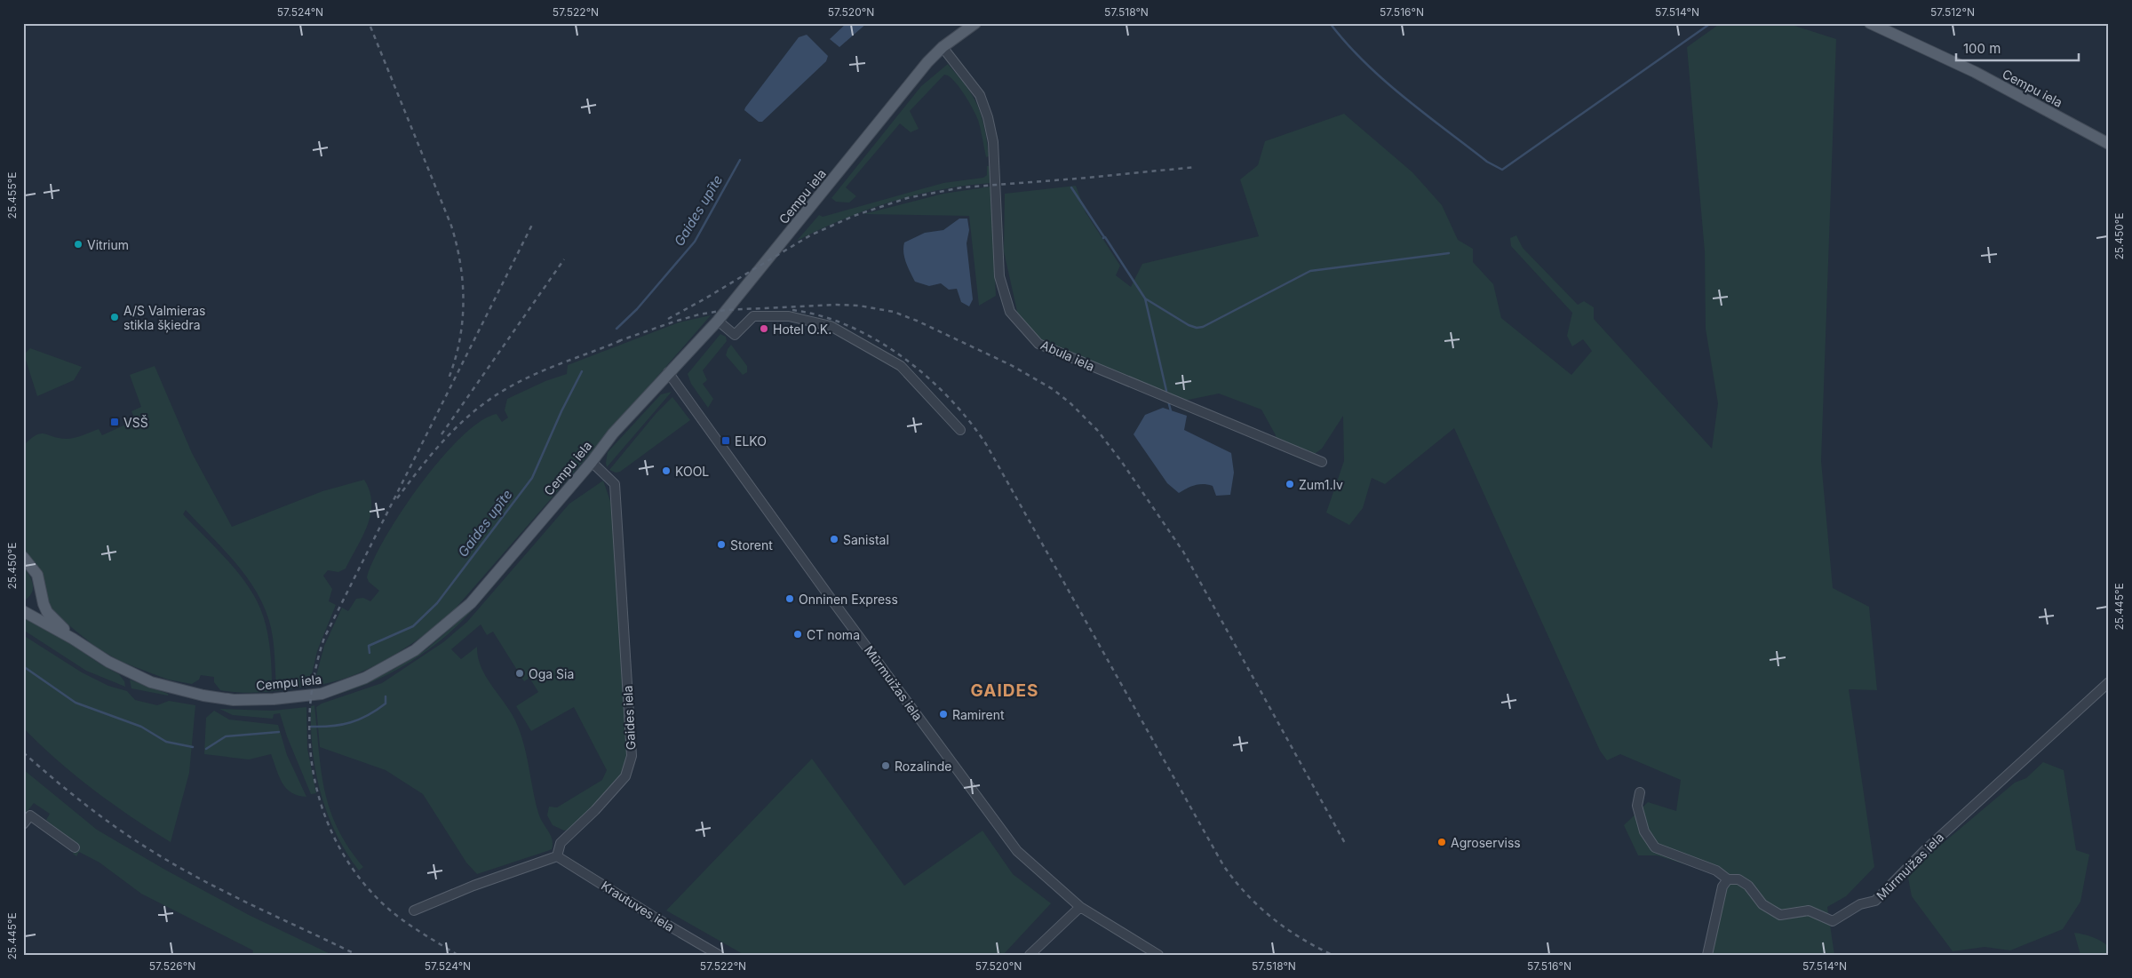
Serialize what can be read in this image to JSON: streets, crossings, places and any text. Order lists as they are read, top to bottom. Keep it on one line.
{"streets":{"main road":["Cempu iela"],"street":["Abula iela","Mūrmuižas iela","Gaides iela","Krautuves iela"]},"crossings":[["Cempu iela","Abula iela"],["Cempu iela","Mūrmuižas iela"],["Cempu iela","Gaides iela"],["Gaides iela","Krautuves iela"]],"districts":["GAIDES"],"water":["Gaides upīte"],"places":{"other":["Vitrium","A/S Valmieras stikla šķiedra","Hotel O.K.","KOOL","Zum1.lv","Sanistal","Storent","Onninen Express","CT noma","Oga Sia","Ramirent","Rozalinde","Agroserviss"],"transit":["VSŠ","ELKO"]},"scale_bar":"100 m","coordinates":["57.524°N","57.522°N","57.520°N","57.518°N","57.516°N","57.514°N","57.512°N","25.455°E","25.450°E","25.445°E","57.526°N"]}
